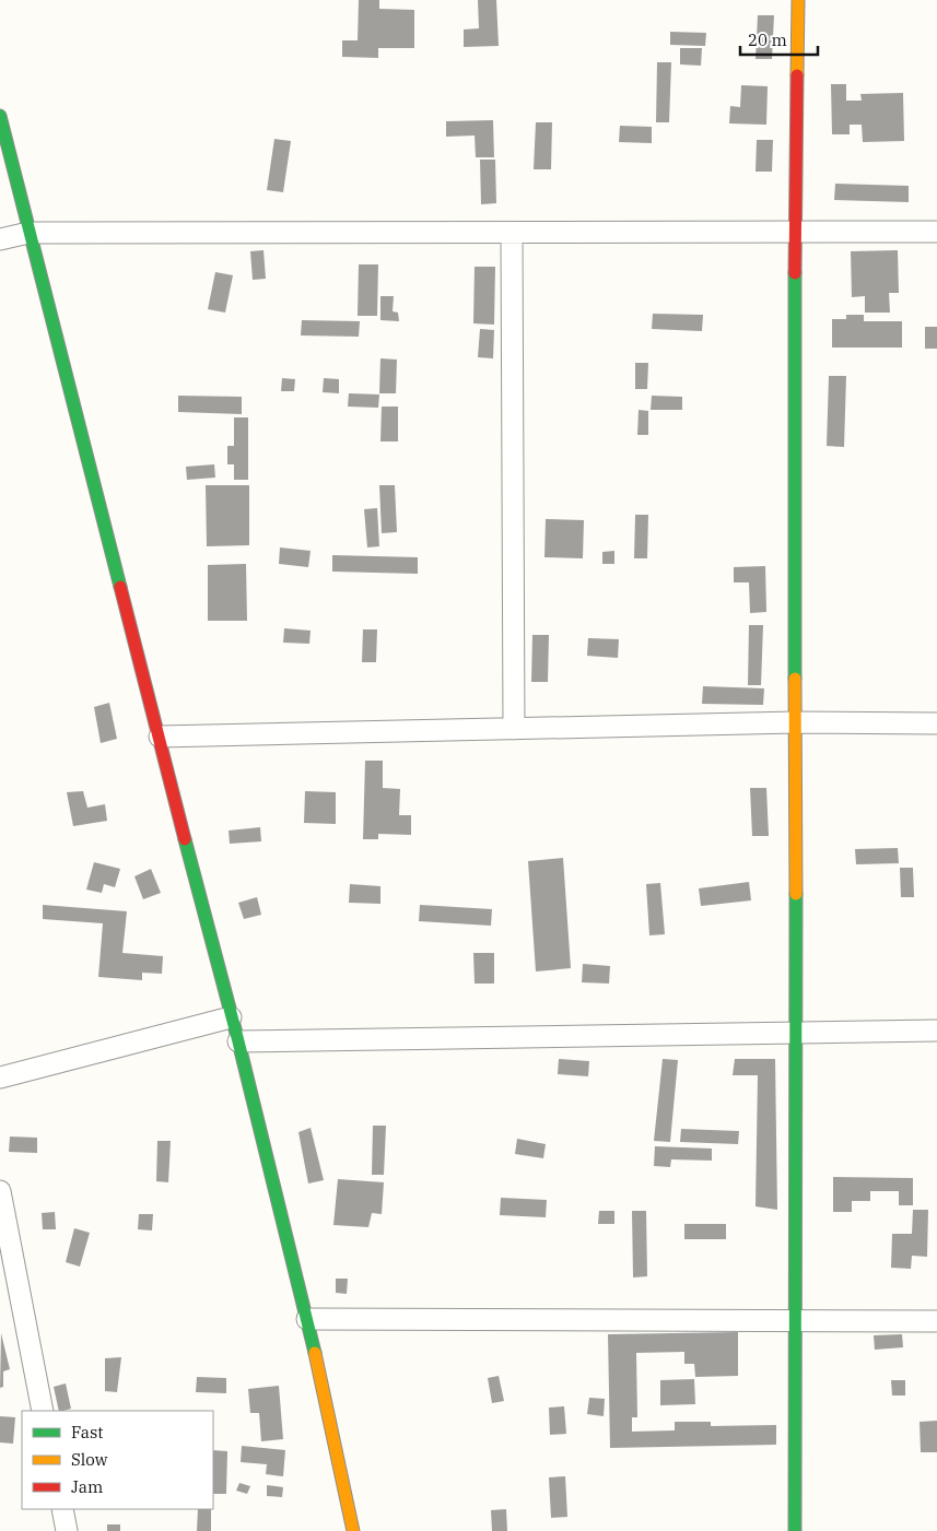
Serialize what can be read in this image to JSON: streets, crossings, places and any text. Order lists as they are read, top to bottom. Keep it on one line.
{"legend":["Fast","Slow","Jam"],"scale_bar":"20 m"}
